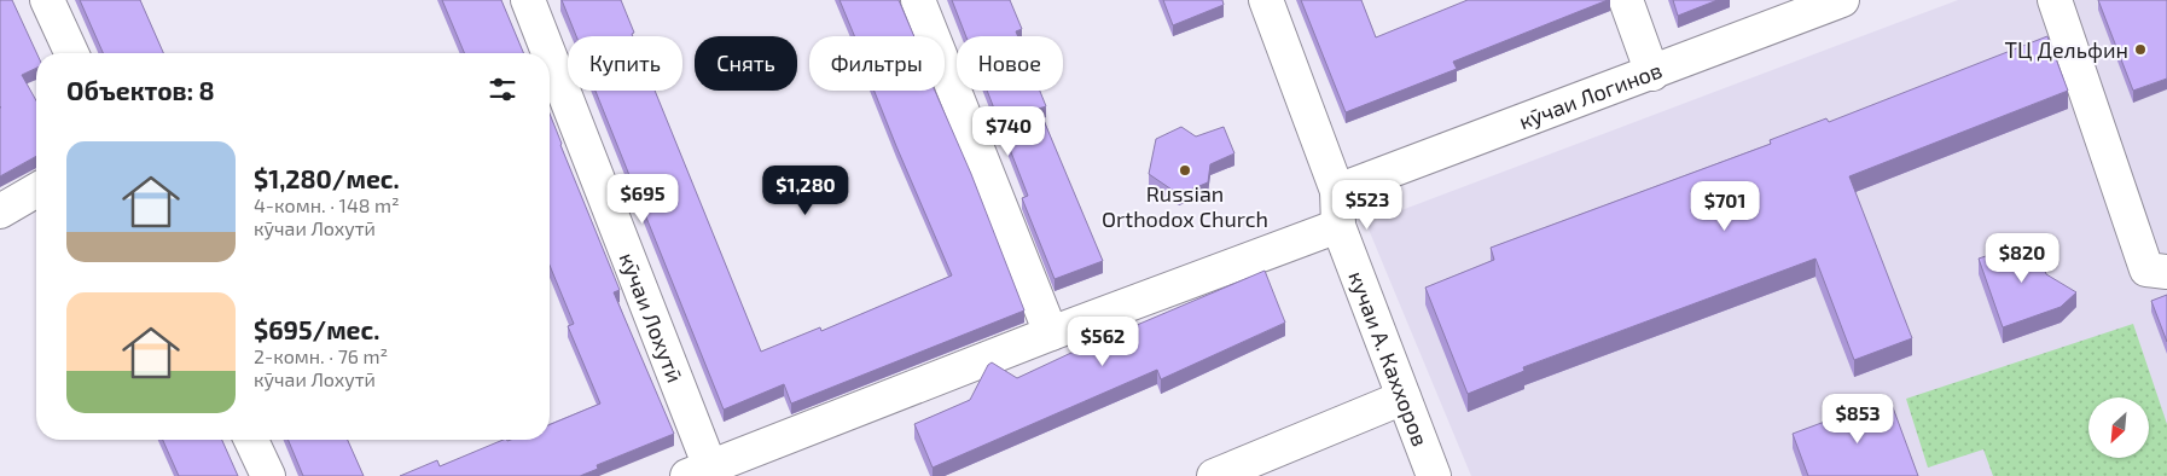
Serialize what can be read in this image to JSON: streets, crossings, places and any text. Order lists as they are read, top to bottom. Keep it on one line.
{"streets":{"street":["кӯчаи Логинов","кӯчаи Лохутӣ","кучаи А. Каххоров"]},"crossings":[["кӯчаи Логинов","кучаи А. Каххоров"]],"places":["ТЦ Дельфин","Russian Orthodox Church"],"north":"bottom left","page":{"chip":["Купить","Снять","Фильтры","Новое"],"heading":"Объектов: 8","price":["$740","$1,280","$695","$523","$701","$820","$562","$853"],"list":[{"name":"$1,280/мес.","note":"4-комн. · 148 m² · кӯчаи Лохутӣ"},{"name":"$695/мес.","note":"2-комн. · 76 m² · кӯчаи Лохутӣ"}]}}
